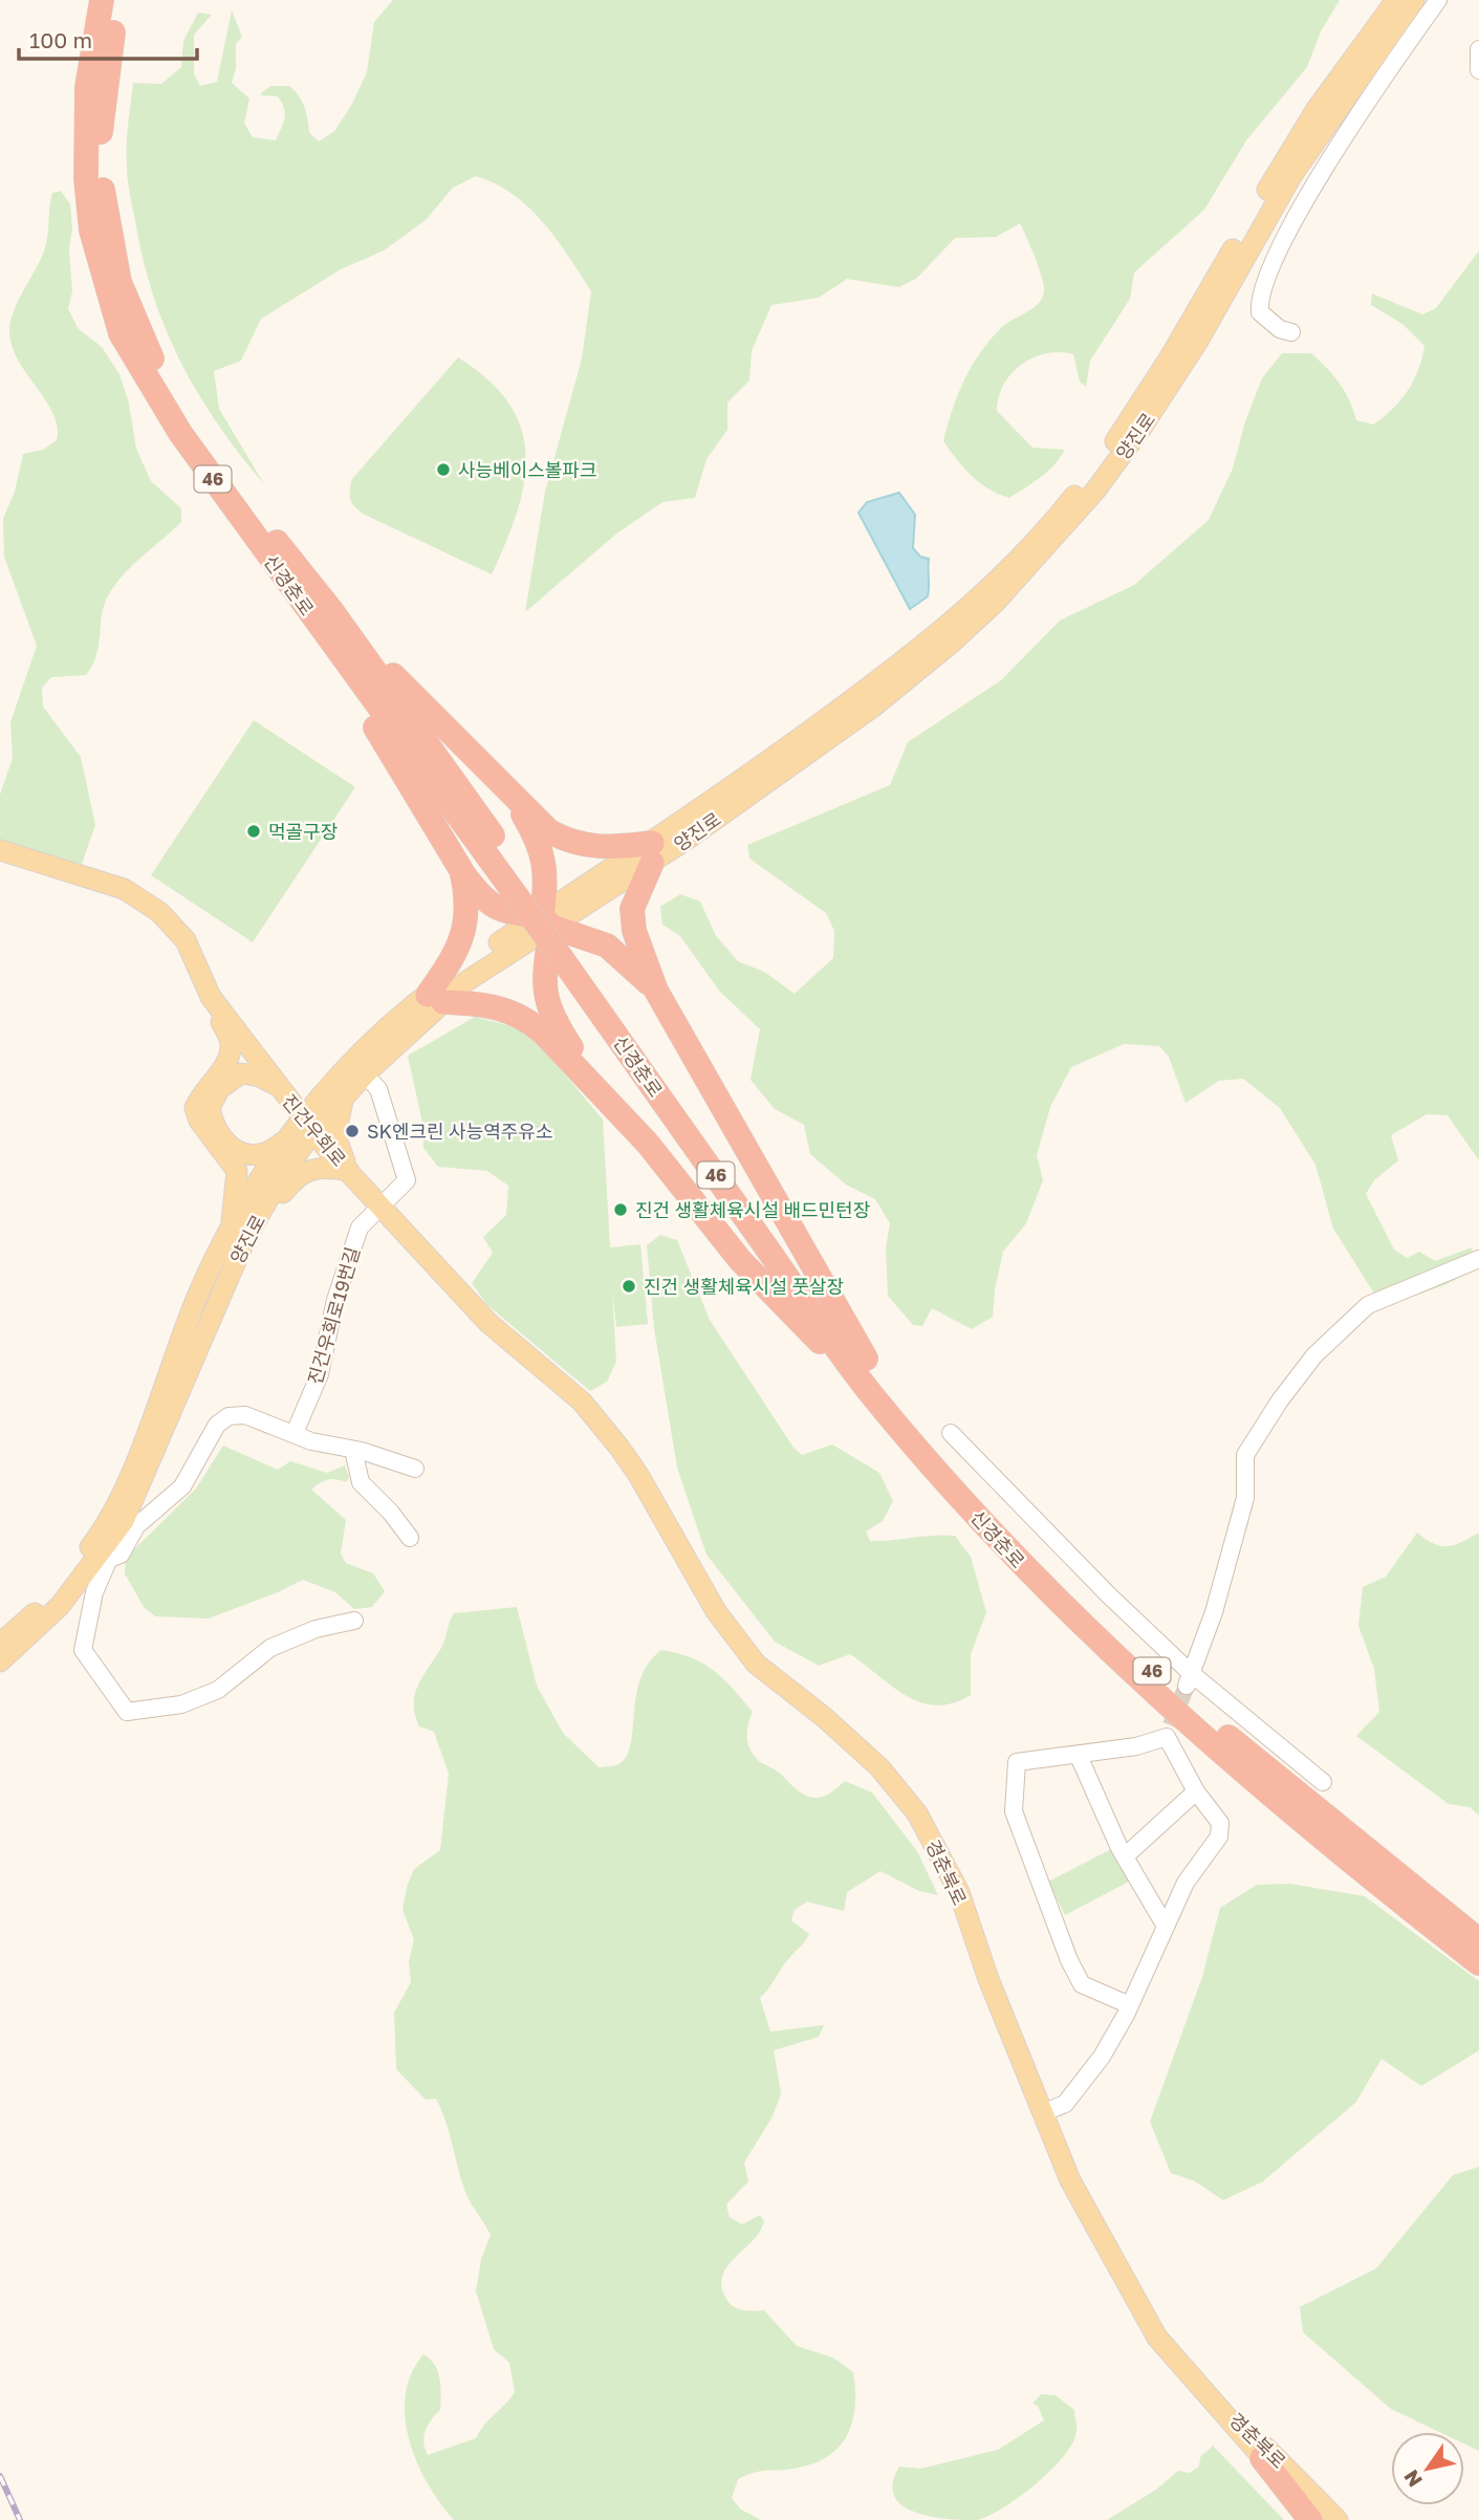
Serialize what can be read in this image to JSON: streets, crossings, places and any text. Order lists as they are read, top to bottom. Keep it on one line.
{"streets":{"highway":["46","신경춘로"],"main road":["양진로","진건우회로","경춘북로"],"street":["진건우회로19번길"]},"crossings":[["양진로","진건우회로"],["양진로","진건우회로19번길"],["진건우회로","진건우회로19번길"],["진건우회로","경춘북로"]],"places":["사능베이스볼파크","먹골구장","SK엔크린 사능역주유소","진건 생활체육시설 배드민턴장","진건 생활체육시설 풋살장"],"scale_bar":"100 m","north":"bottom left"}
